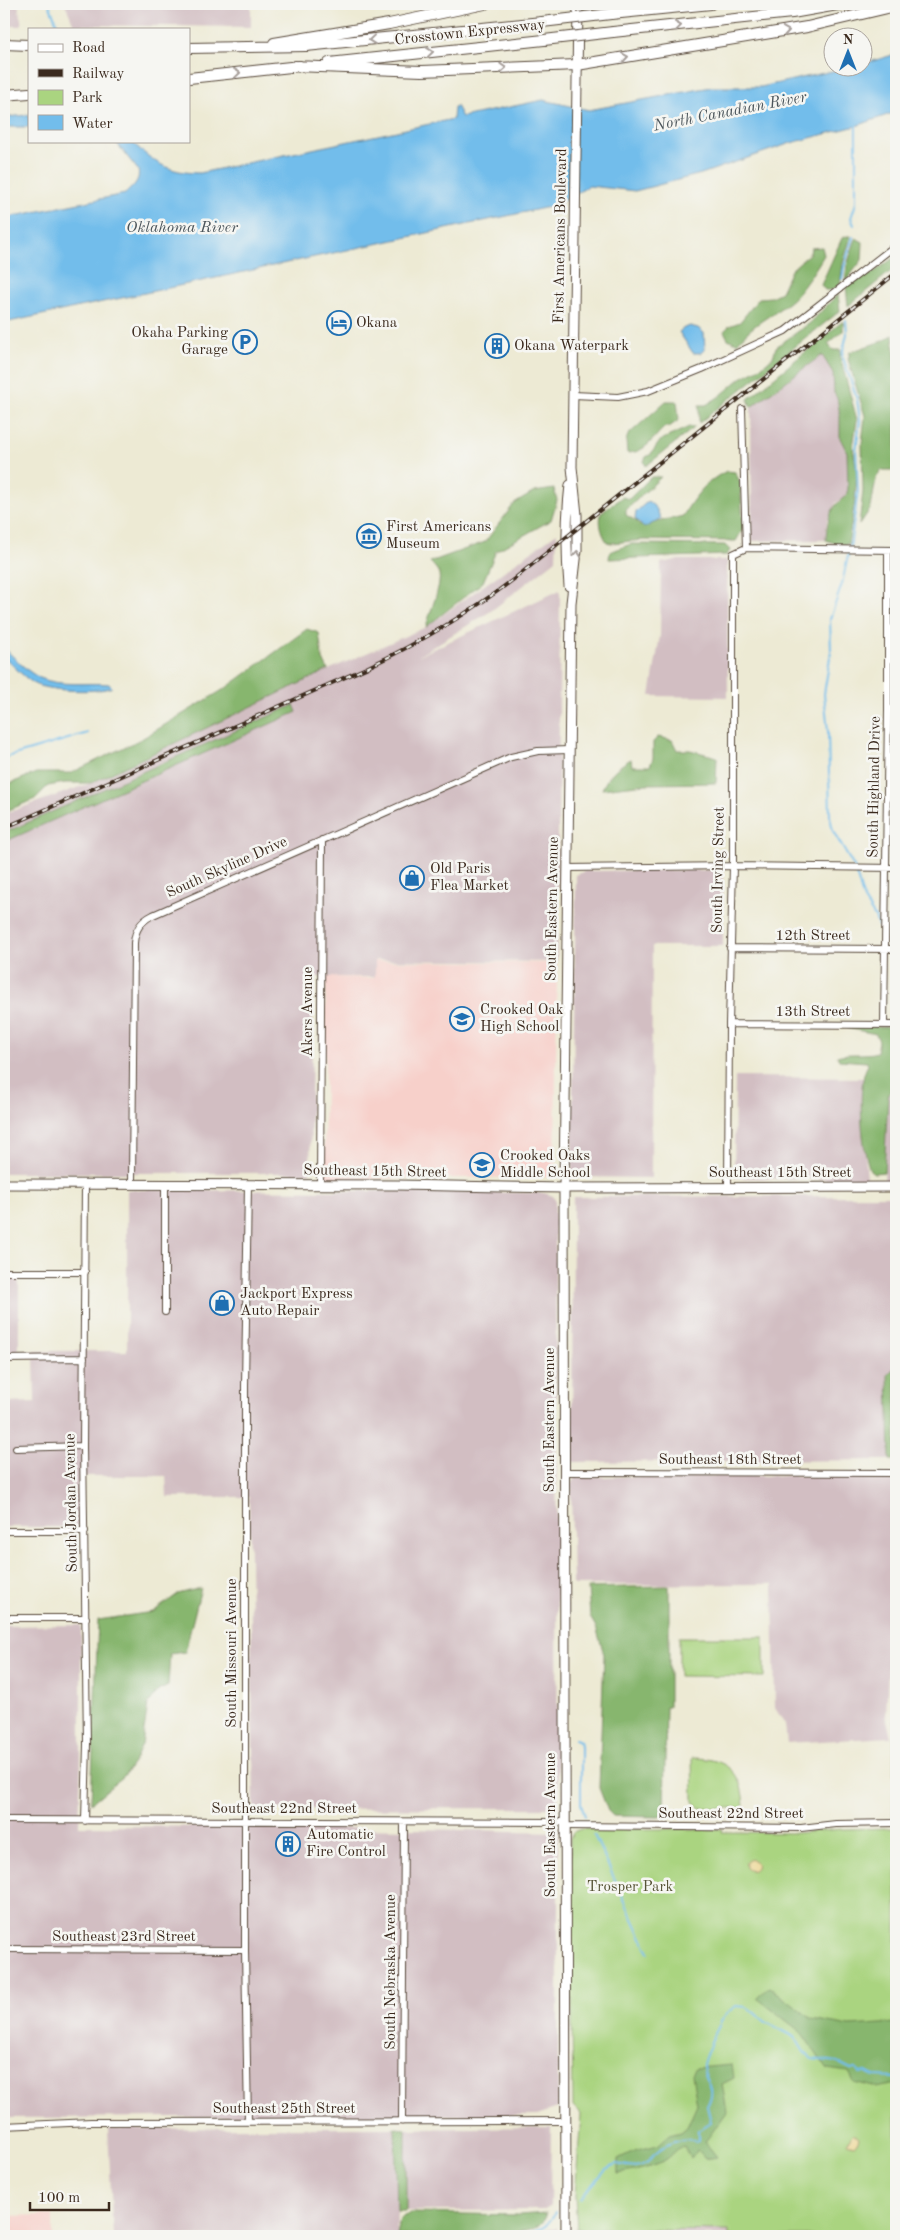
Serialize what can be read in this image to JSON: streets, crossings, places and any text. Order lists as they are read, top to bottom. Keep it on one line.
{"streets":{"highway":["Crosstown Expressway"],"main road":["First Americans Boulevard","South Eastern Avenue","Southeast 15th Street"],"street":["South Highland Drive","South Skyline Drive","South Irving Street","12th Street","Akers Avenue","13th Street","Southeast 18th Street","South Jordan Avenue","South Missouri Avenue","Southeast 22nd Street","Southeast 23rd Street","South Nebraska Avenue","Southeast 25th Street"]},"crossings":[["First Americans Boulevard","South Eastern Avenue"],["South Highland Drive","12th Street"],["South Highland Drive","13th Street"],["South Skyline Drive","South Eastern Avenue"],["South Skyline Drive","Akers Avenue"],["South Skyline Drive","Southeast 15th Street"],["South Irving Street","12th Street"],["South Irving Street","13th Street"],["South Irving Street","Southeast 15th Street"],["South Eastern Avenue","Southeast 15th Street"],["South Eastern Avenue","Southeast 18th Street"],["South Eastern Avenue","Southeast 22nd Street"],["South Eastern Avenue","Southeast 25th Street"],["Akers Avenue","Southeast 15th Street"],["Southeast 15th Street","South Jordan Avenue"],["Southeast 15th Street","South Missouri Avenue"],["South Jordan Avenue","Southeast 22nd Street"],["South Missouri Avenue","Southeast 22nd Street"],["South Missouri Avenue","Southeast 23rd Street"],["South Missouri Avenue","Southeast 25th Street"],["Southeast 22nd Street","South Nebraska Avenue"],["South Nebraska Avenue","Southeast 25th Street"]],"water":["North Canadian River","Oklahoma River"],"parks":["Trosper Park"],"places":{"hotel":["Okana"],"parking":["Okaha Parking Garage"],"building":["Okana Waterpark","Automatic Fire Control"],"museum":["First Americans Museum"],"shop":["Old Paris Flea Market","Jackport Express Auto Repair"],"school or university":["Crooked Oak High School","Crooked Oaks Middle School"]},"legend":["Road","Railway","Park","Water"],"scale_bar":"100 m","north":"top"}
